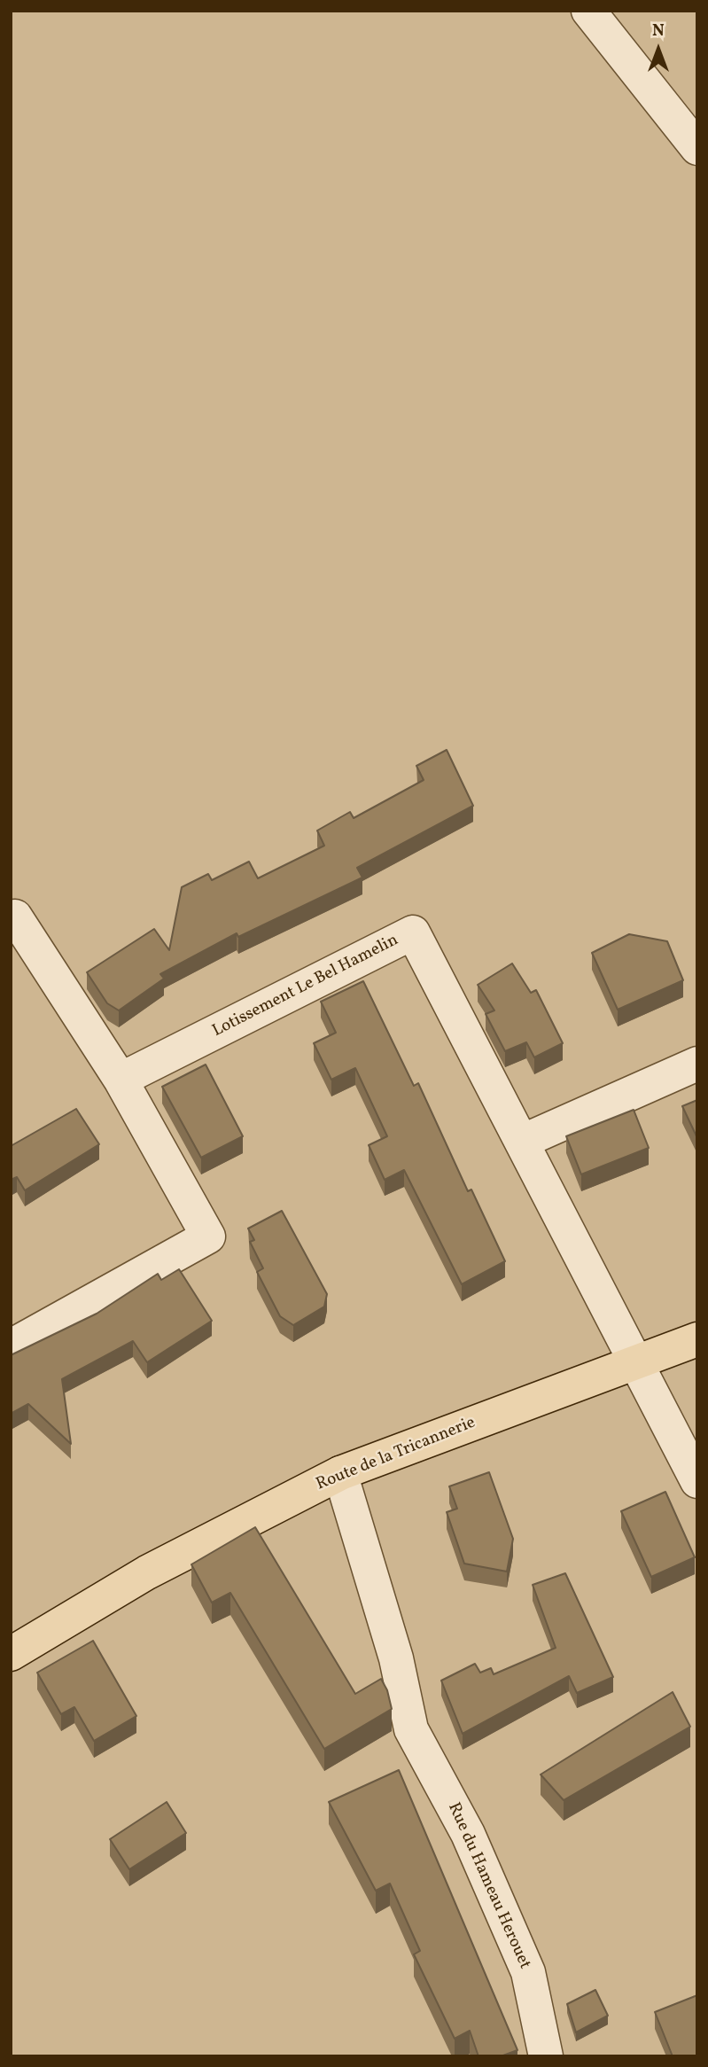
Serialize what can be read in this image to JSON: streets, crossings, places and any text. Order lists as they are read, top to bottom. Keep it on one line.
{"streets":{"main road":["Route de la Tricannerie"],"street":["Lotissement Le Bel Hamelin","Rue du Hameau Herouet"]},"crossings":[["Lotissement Le Bel Hamelin","Route de la Tricannerie"],["Route de la Tricannerie","Rue du Hameau Herouet"]],"north":"top"}
